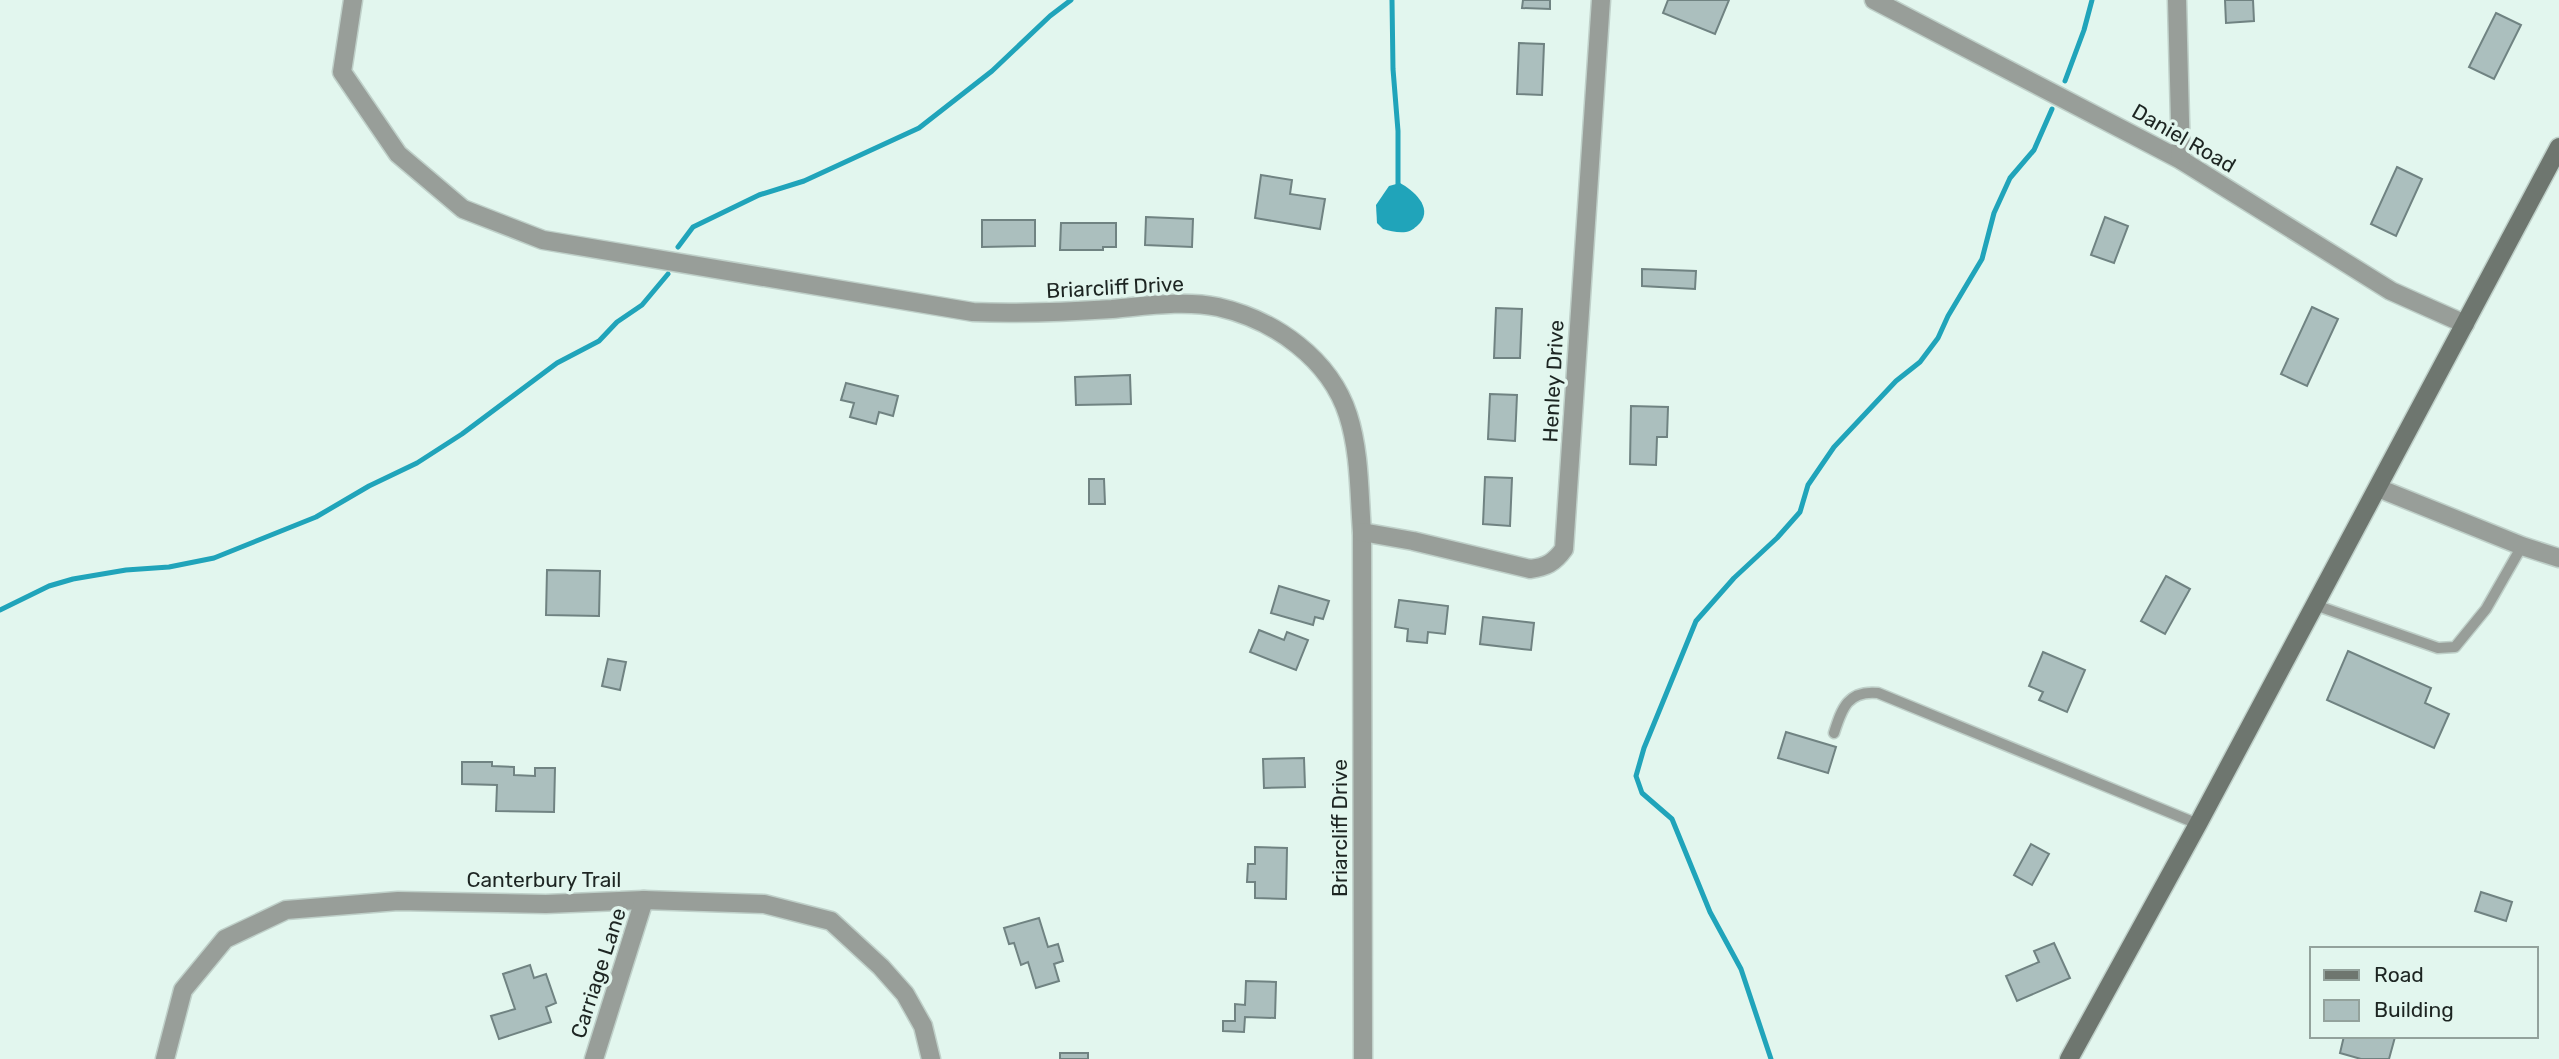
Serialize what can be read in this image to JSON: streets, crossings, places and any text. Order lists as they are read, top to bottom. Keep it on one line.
{"streets":{"street":["Daniel Road","Briarcliff Drive","Henley Drive","Canterbury Trail","Carriage Lane"]},"crossings":[["Briarcliff Drive","Henley Drive"],["Canterbury Trail","Carriage Lane"]],"legend":["Road","Building"]}
